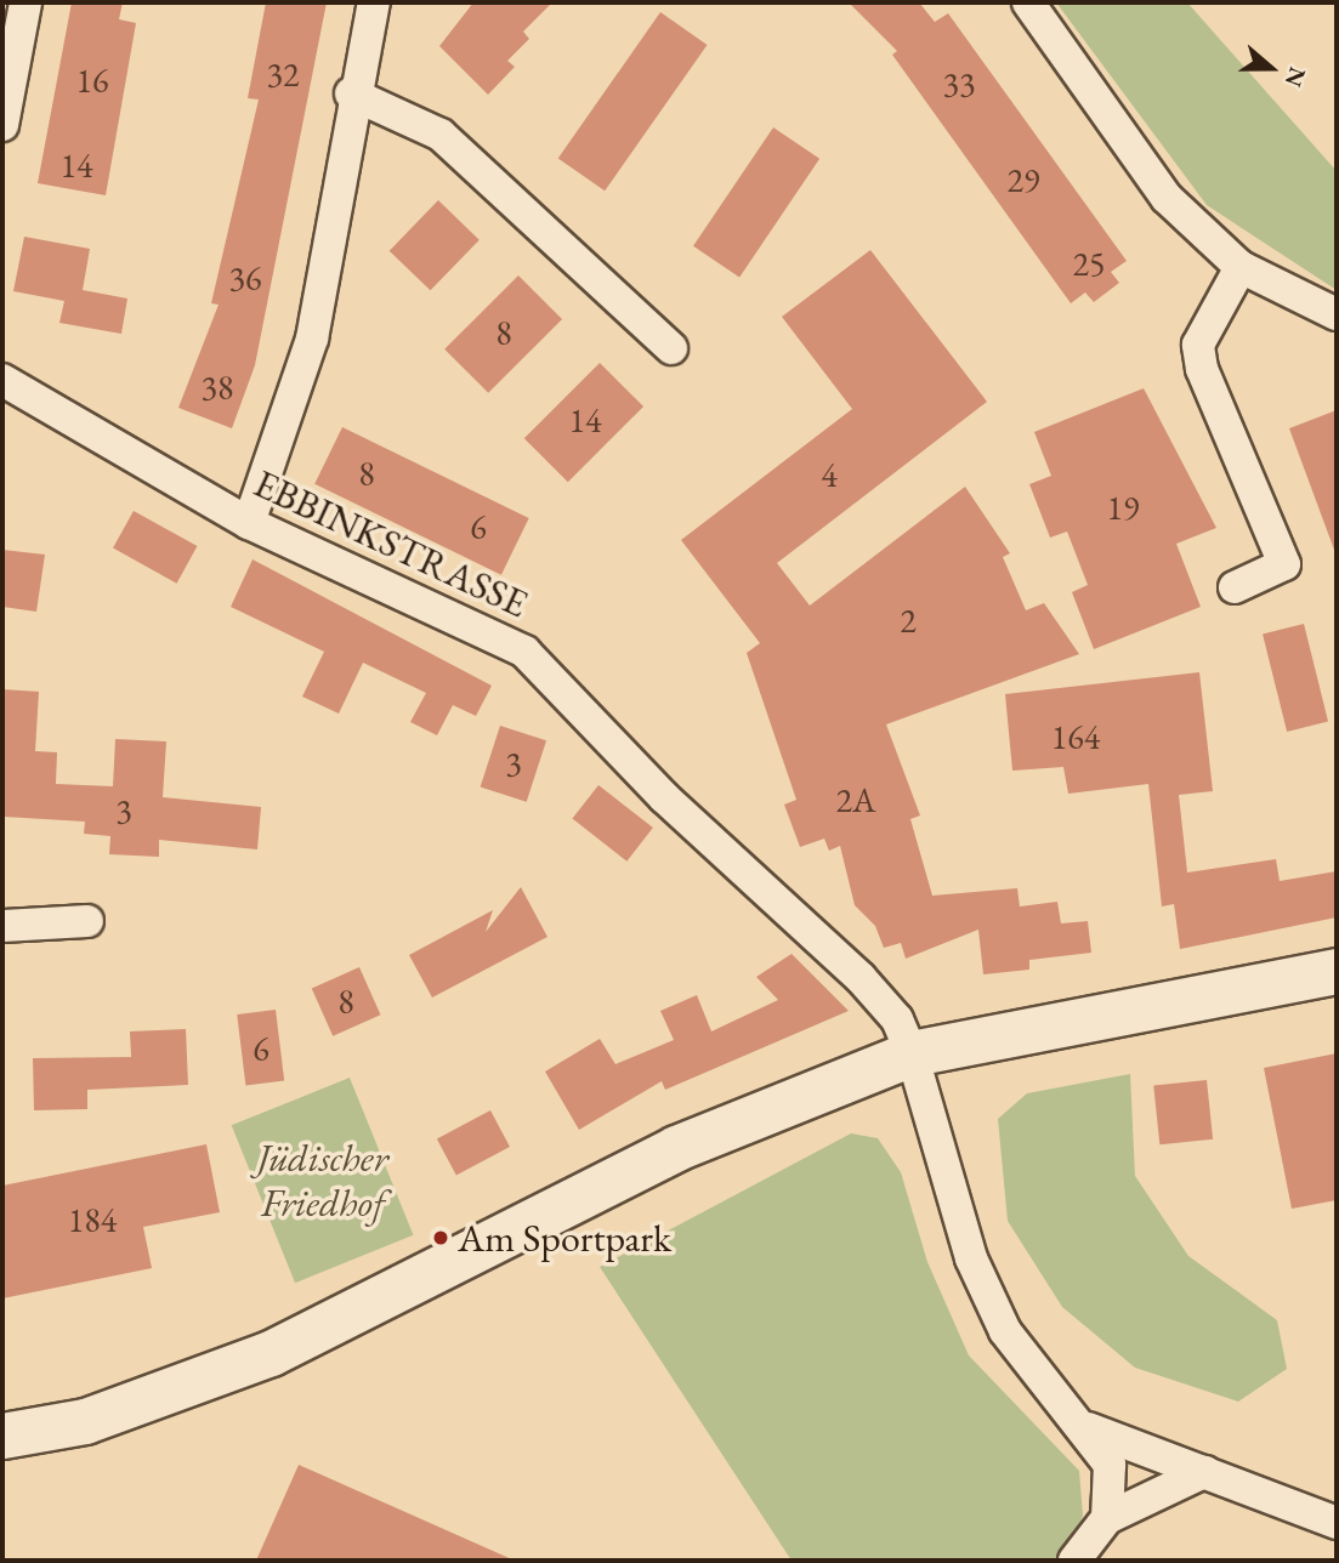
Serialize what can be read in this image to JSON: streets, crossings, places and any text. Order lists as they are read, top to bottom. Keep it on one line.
{"streets":{"street":["EBBINKSTRASSE"]},"parks":["Jüdischer Friedhof"],"places":["Am Sportpark"],"house_numbers":["32","16","33","14","29","25","36","8","38","14","8","4","19","6","2","164","3","2A","3","8","6","184"],"north":"right"}
